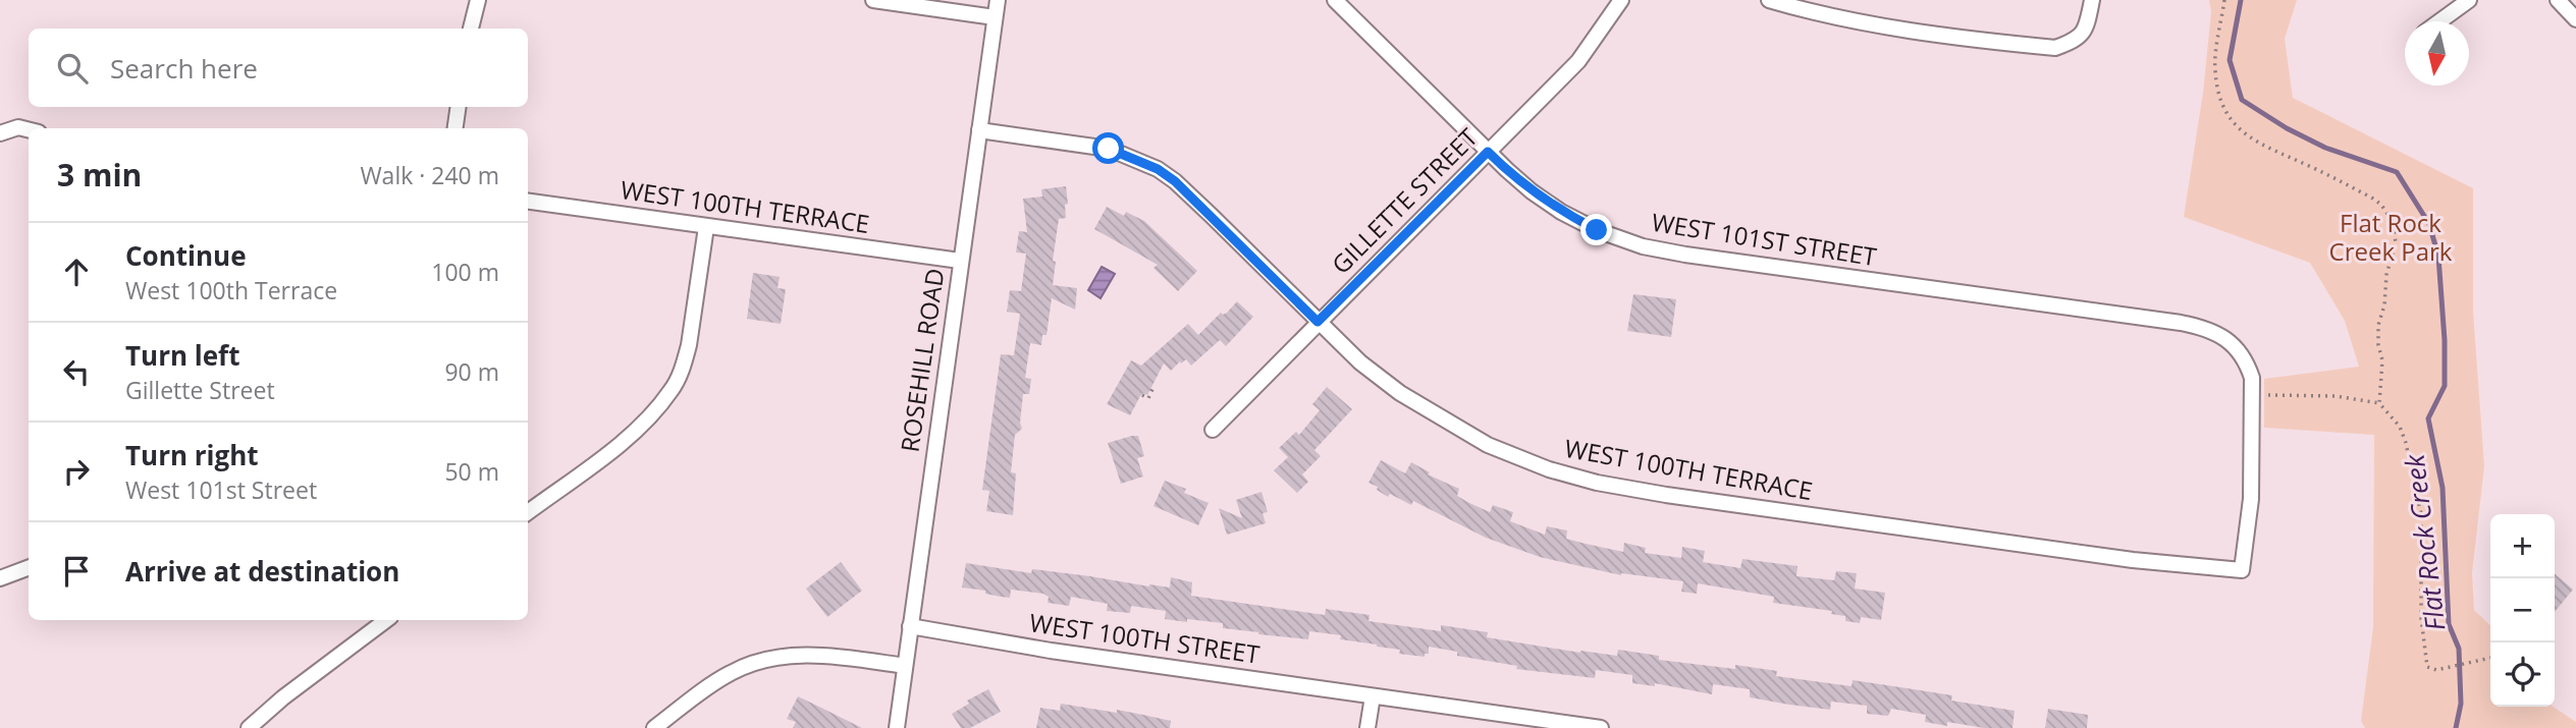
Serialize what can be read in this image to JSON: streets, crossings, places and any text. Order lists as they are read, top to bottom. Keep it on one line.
{"streets":{"street":["GILLETTE STREET","WEST 100TH TERRACE","WEST 101ST STREET","ROSEHILL ROAD","WEST 100TH STREET"]},"crossings":[["GILLETTE STREET","WEST 100TH TERRACE"],["GILLETTE STREET","WEST 101ST STREET"],["WEST 100TH TERRACE","WEST 101ST STREET"],["WEST 100TH TERRACE","ROSEHILL ROAD"],["ROSEHILL ROAD","WEST 100TH STREET"]],"water":["Flat Rock Creek"],"parks":["Flat Rock Creek Park"],"north":"bottom","page":{"search":"Search here","heading":["3 min","Walk · 240 m"],"list":[["Continue","West 100th Terrace","100 m"],["Turn left","Gillette Street","90 m"],["Turn right","West 101st Street","50 m"],"Arrive at destination"],"map_buttons":["+","−"]}}
